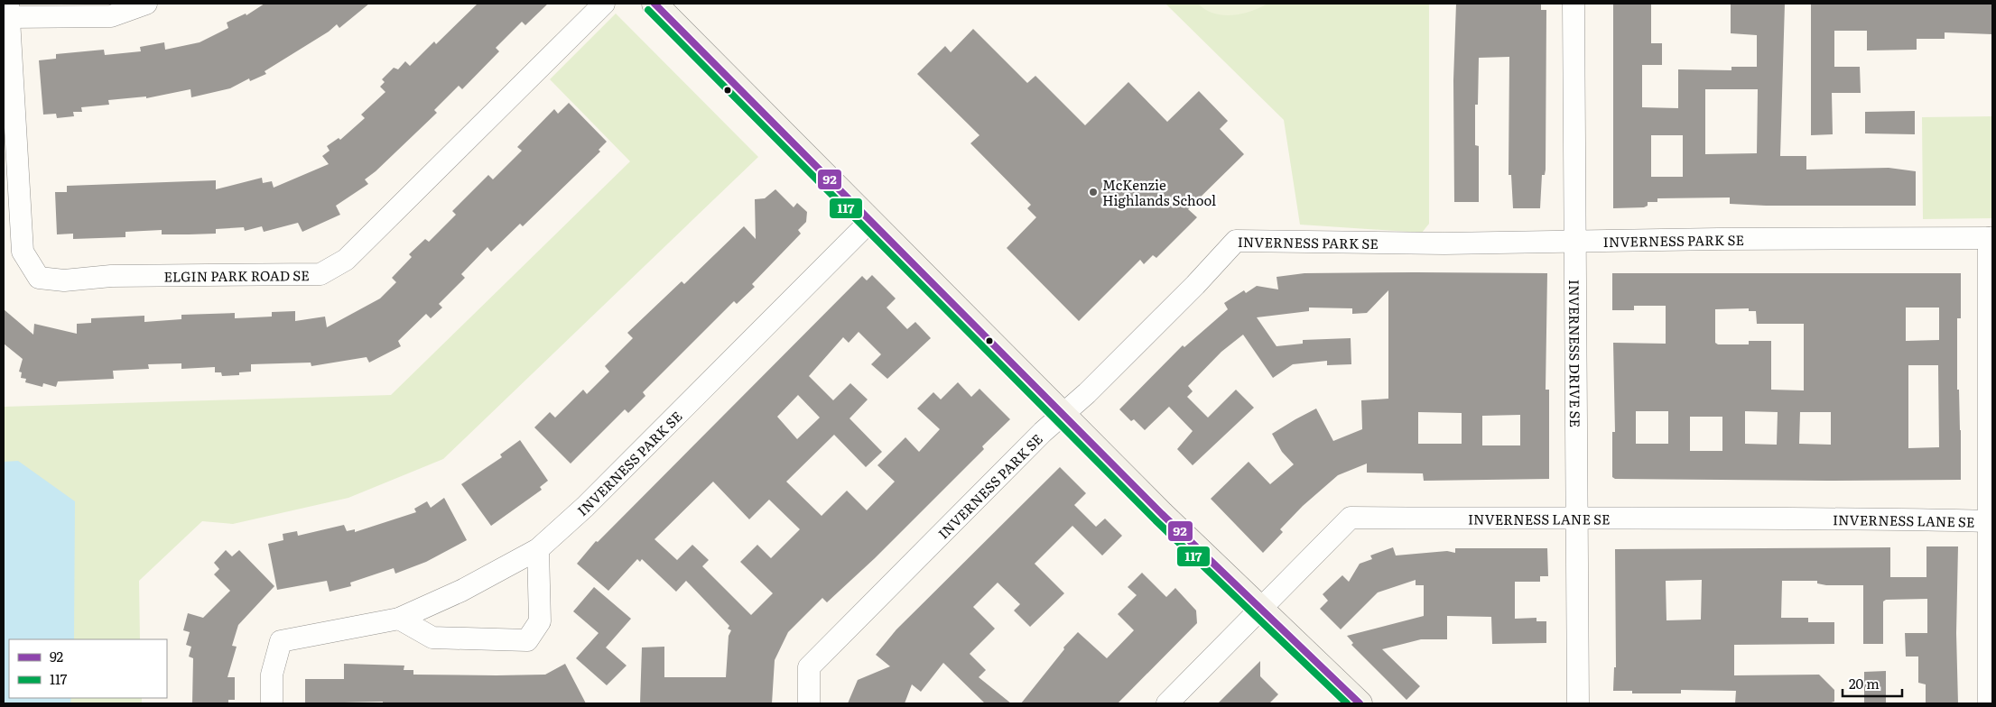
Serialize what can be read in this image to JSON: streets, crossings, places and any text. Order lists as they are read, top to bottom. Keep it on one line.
{"streets":{"street":["INVERNESS PARK SE","ELGIN PARK ROAD SE","INVERNESS DRIVE SE","INVERNESS LANE SE"]},"crossings":[["INVERNESS PARK SE","INVERNESS DRIVE SE"],["INVERNESS DRIVE SE","INVERNESS LANE SE"]],"places":["McKenzie Highlands School"],"lines":["transit line 92","transit line 117"],"legend":["92","117"],"scale_bar":"20 m"}
